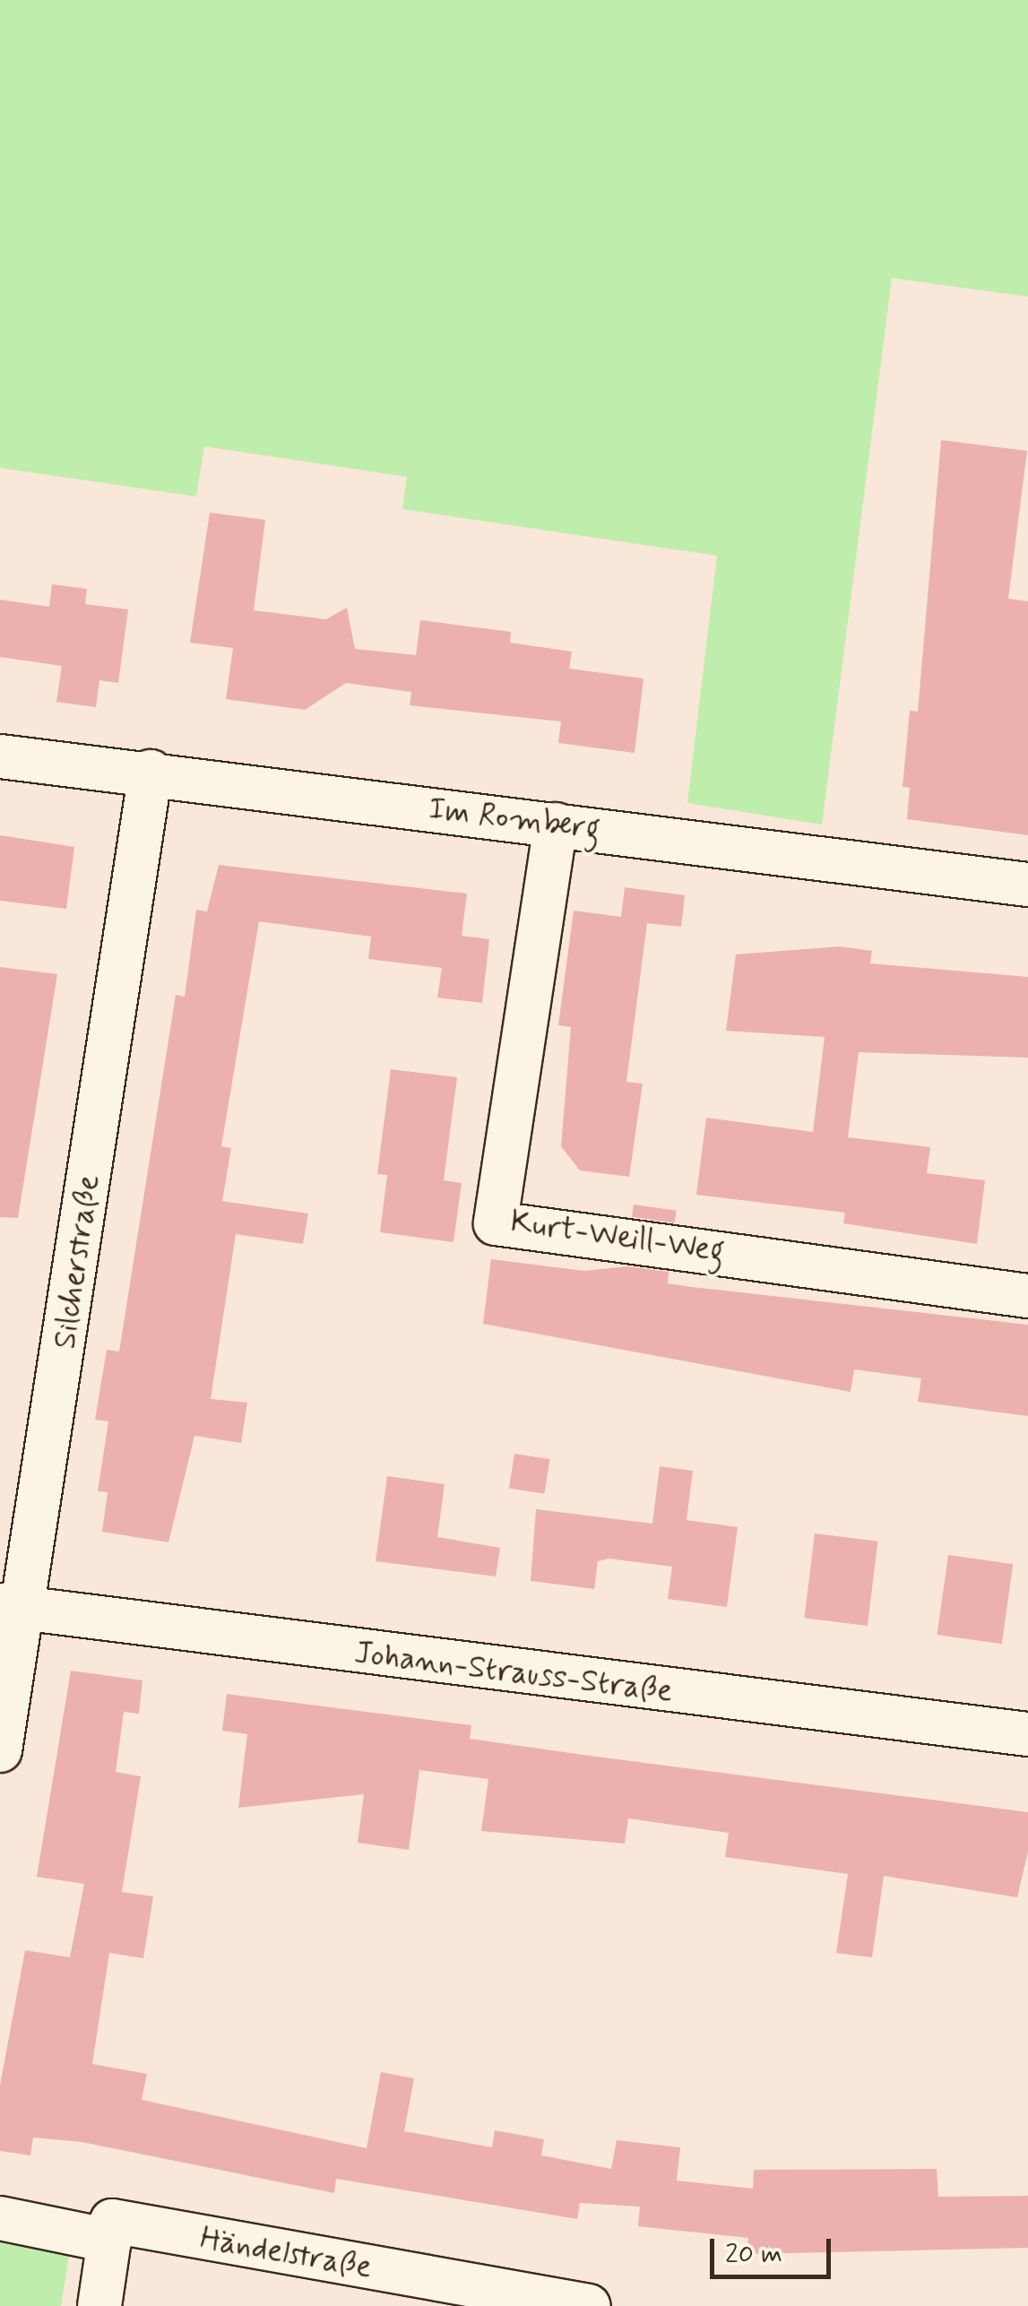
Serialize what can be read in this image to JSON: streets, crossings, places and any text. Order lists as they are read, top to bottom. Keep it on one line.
{"streets":{"street":["Im Romberg","Kurt-Weill-Weg","Silcherstraße","Johann-Strauss-Straße","Händelstraße"]},"crossings":[["Im Romberg","Kurt-Weill-Weg"],["Im Romberg","Silcherstraße"],["Silcherstraße","Johann-Strauss-Straße"]],"scale_bar":"20 m"}
